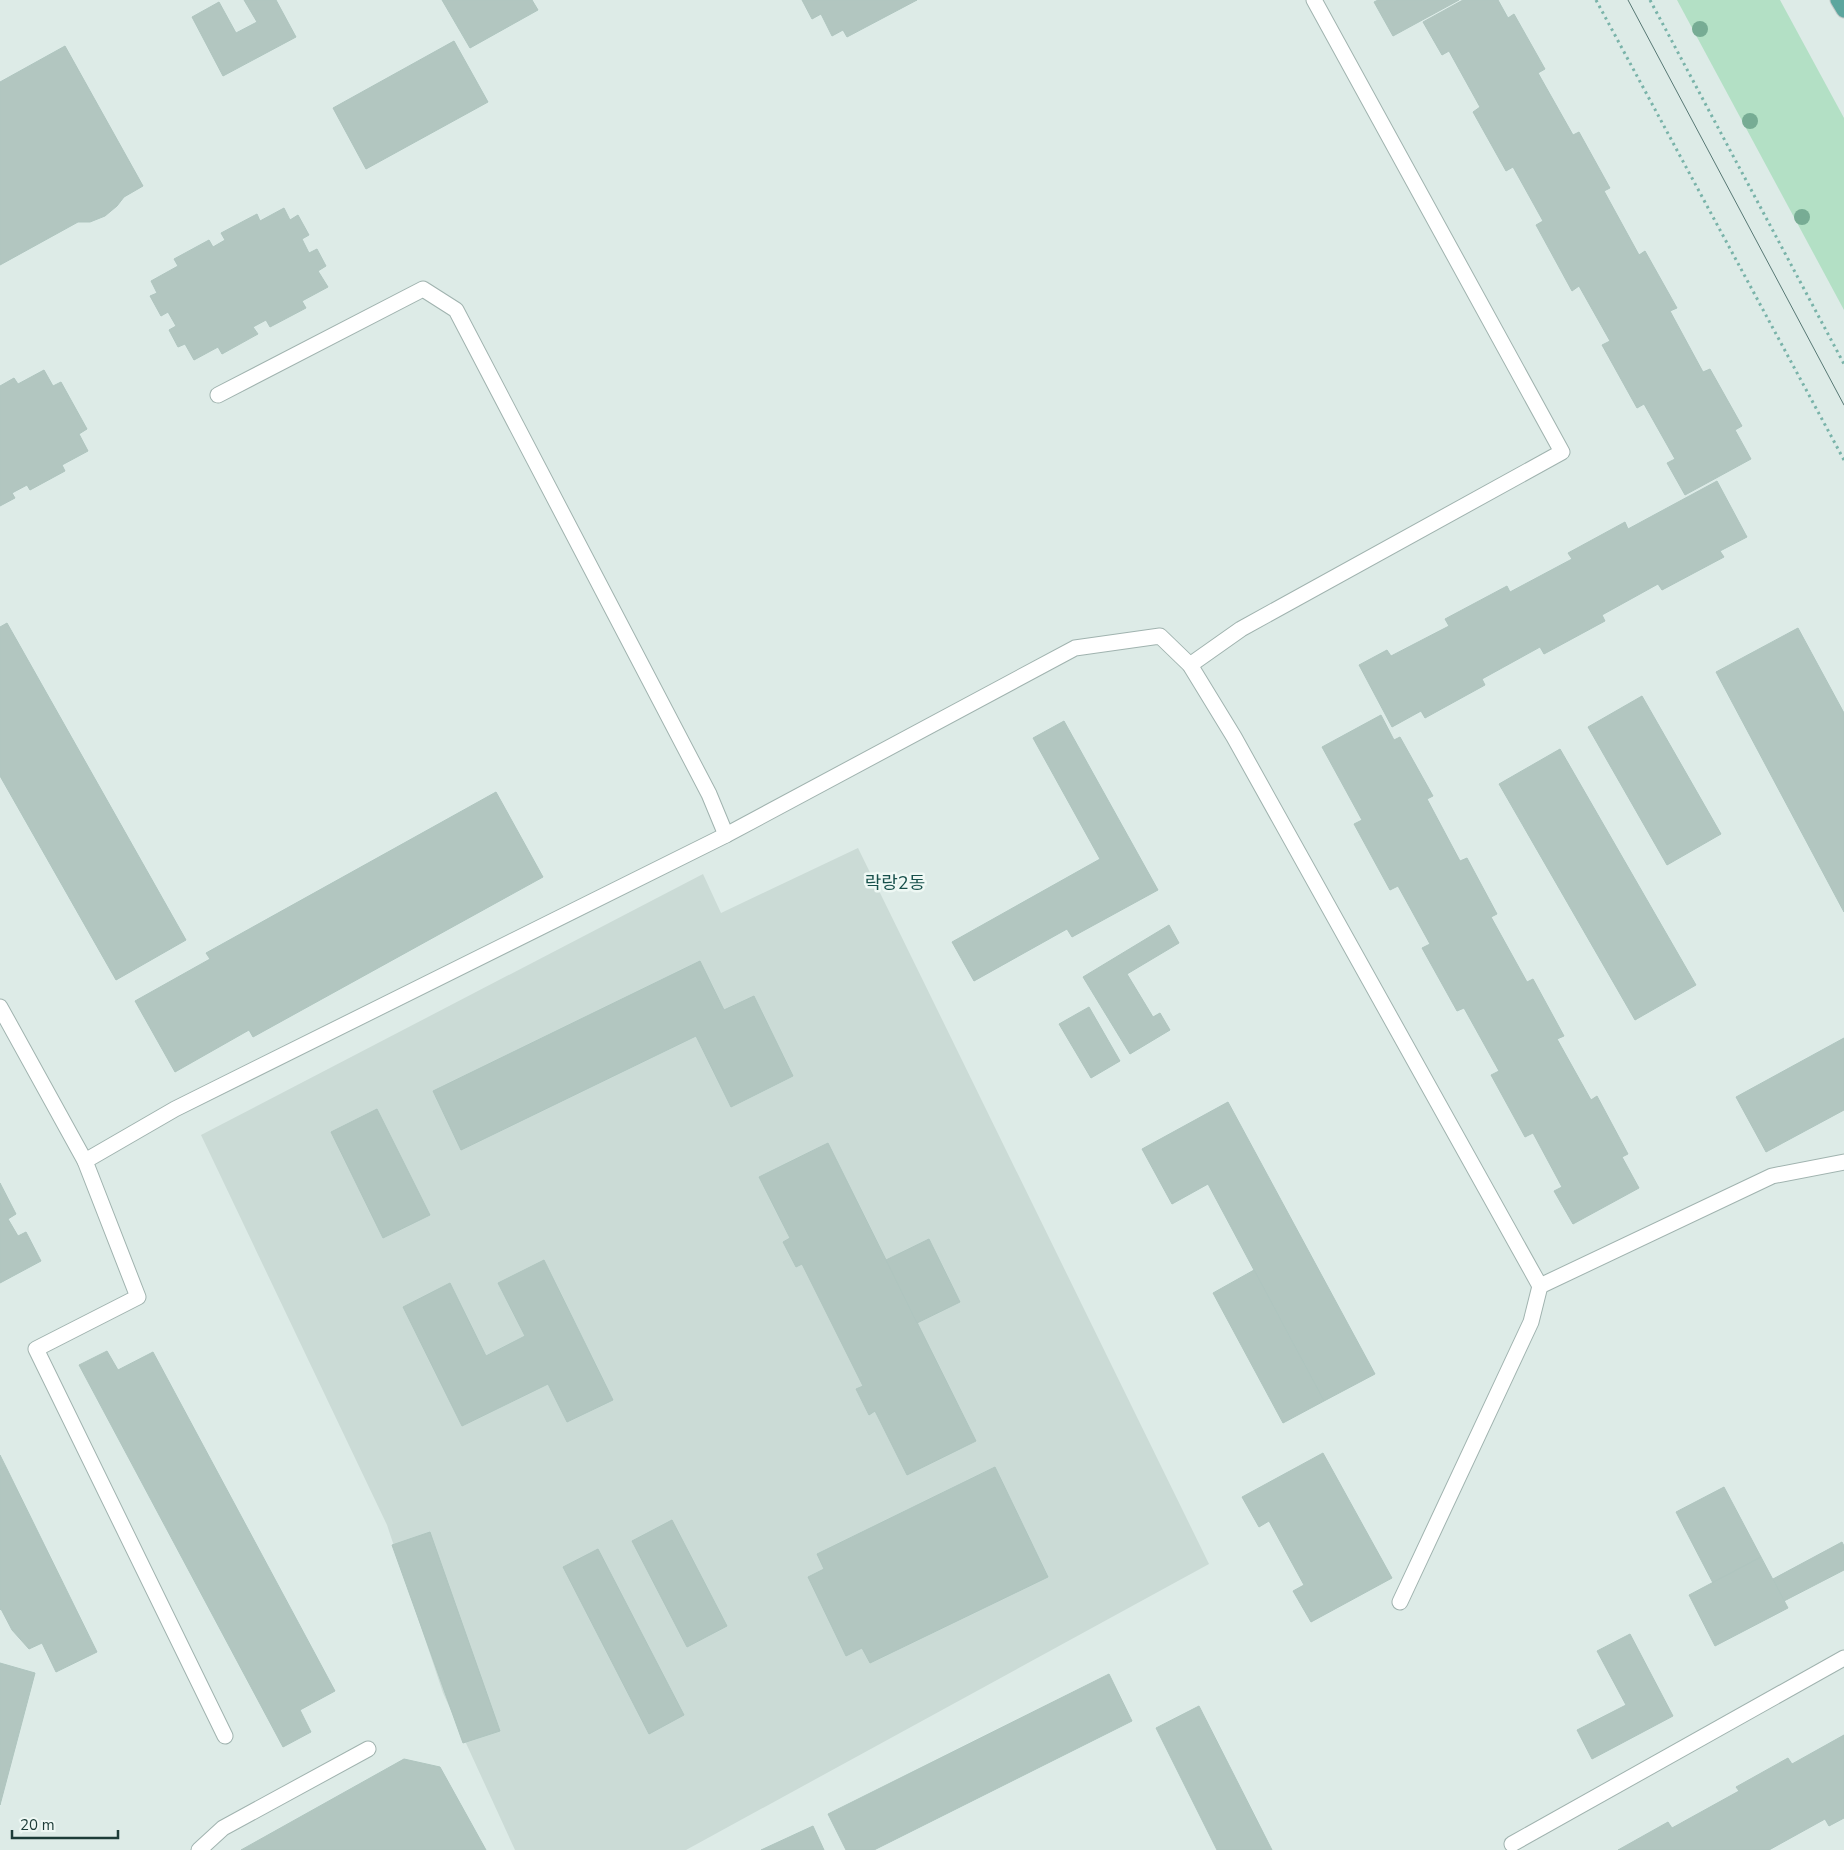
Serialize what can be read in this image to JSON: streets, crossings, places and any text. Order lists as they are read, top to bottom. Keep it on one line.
{"districts":["락랑2동"],"scale_bar":"20 m"}
